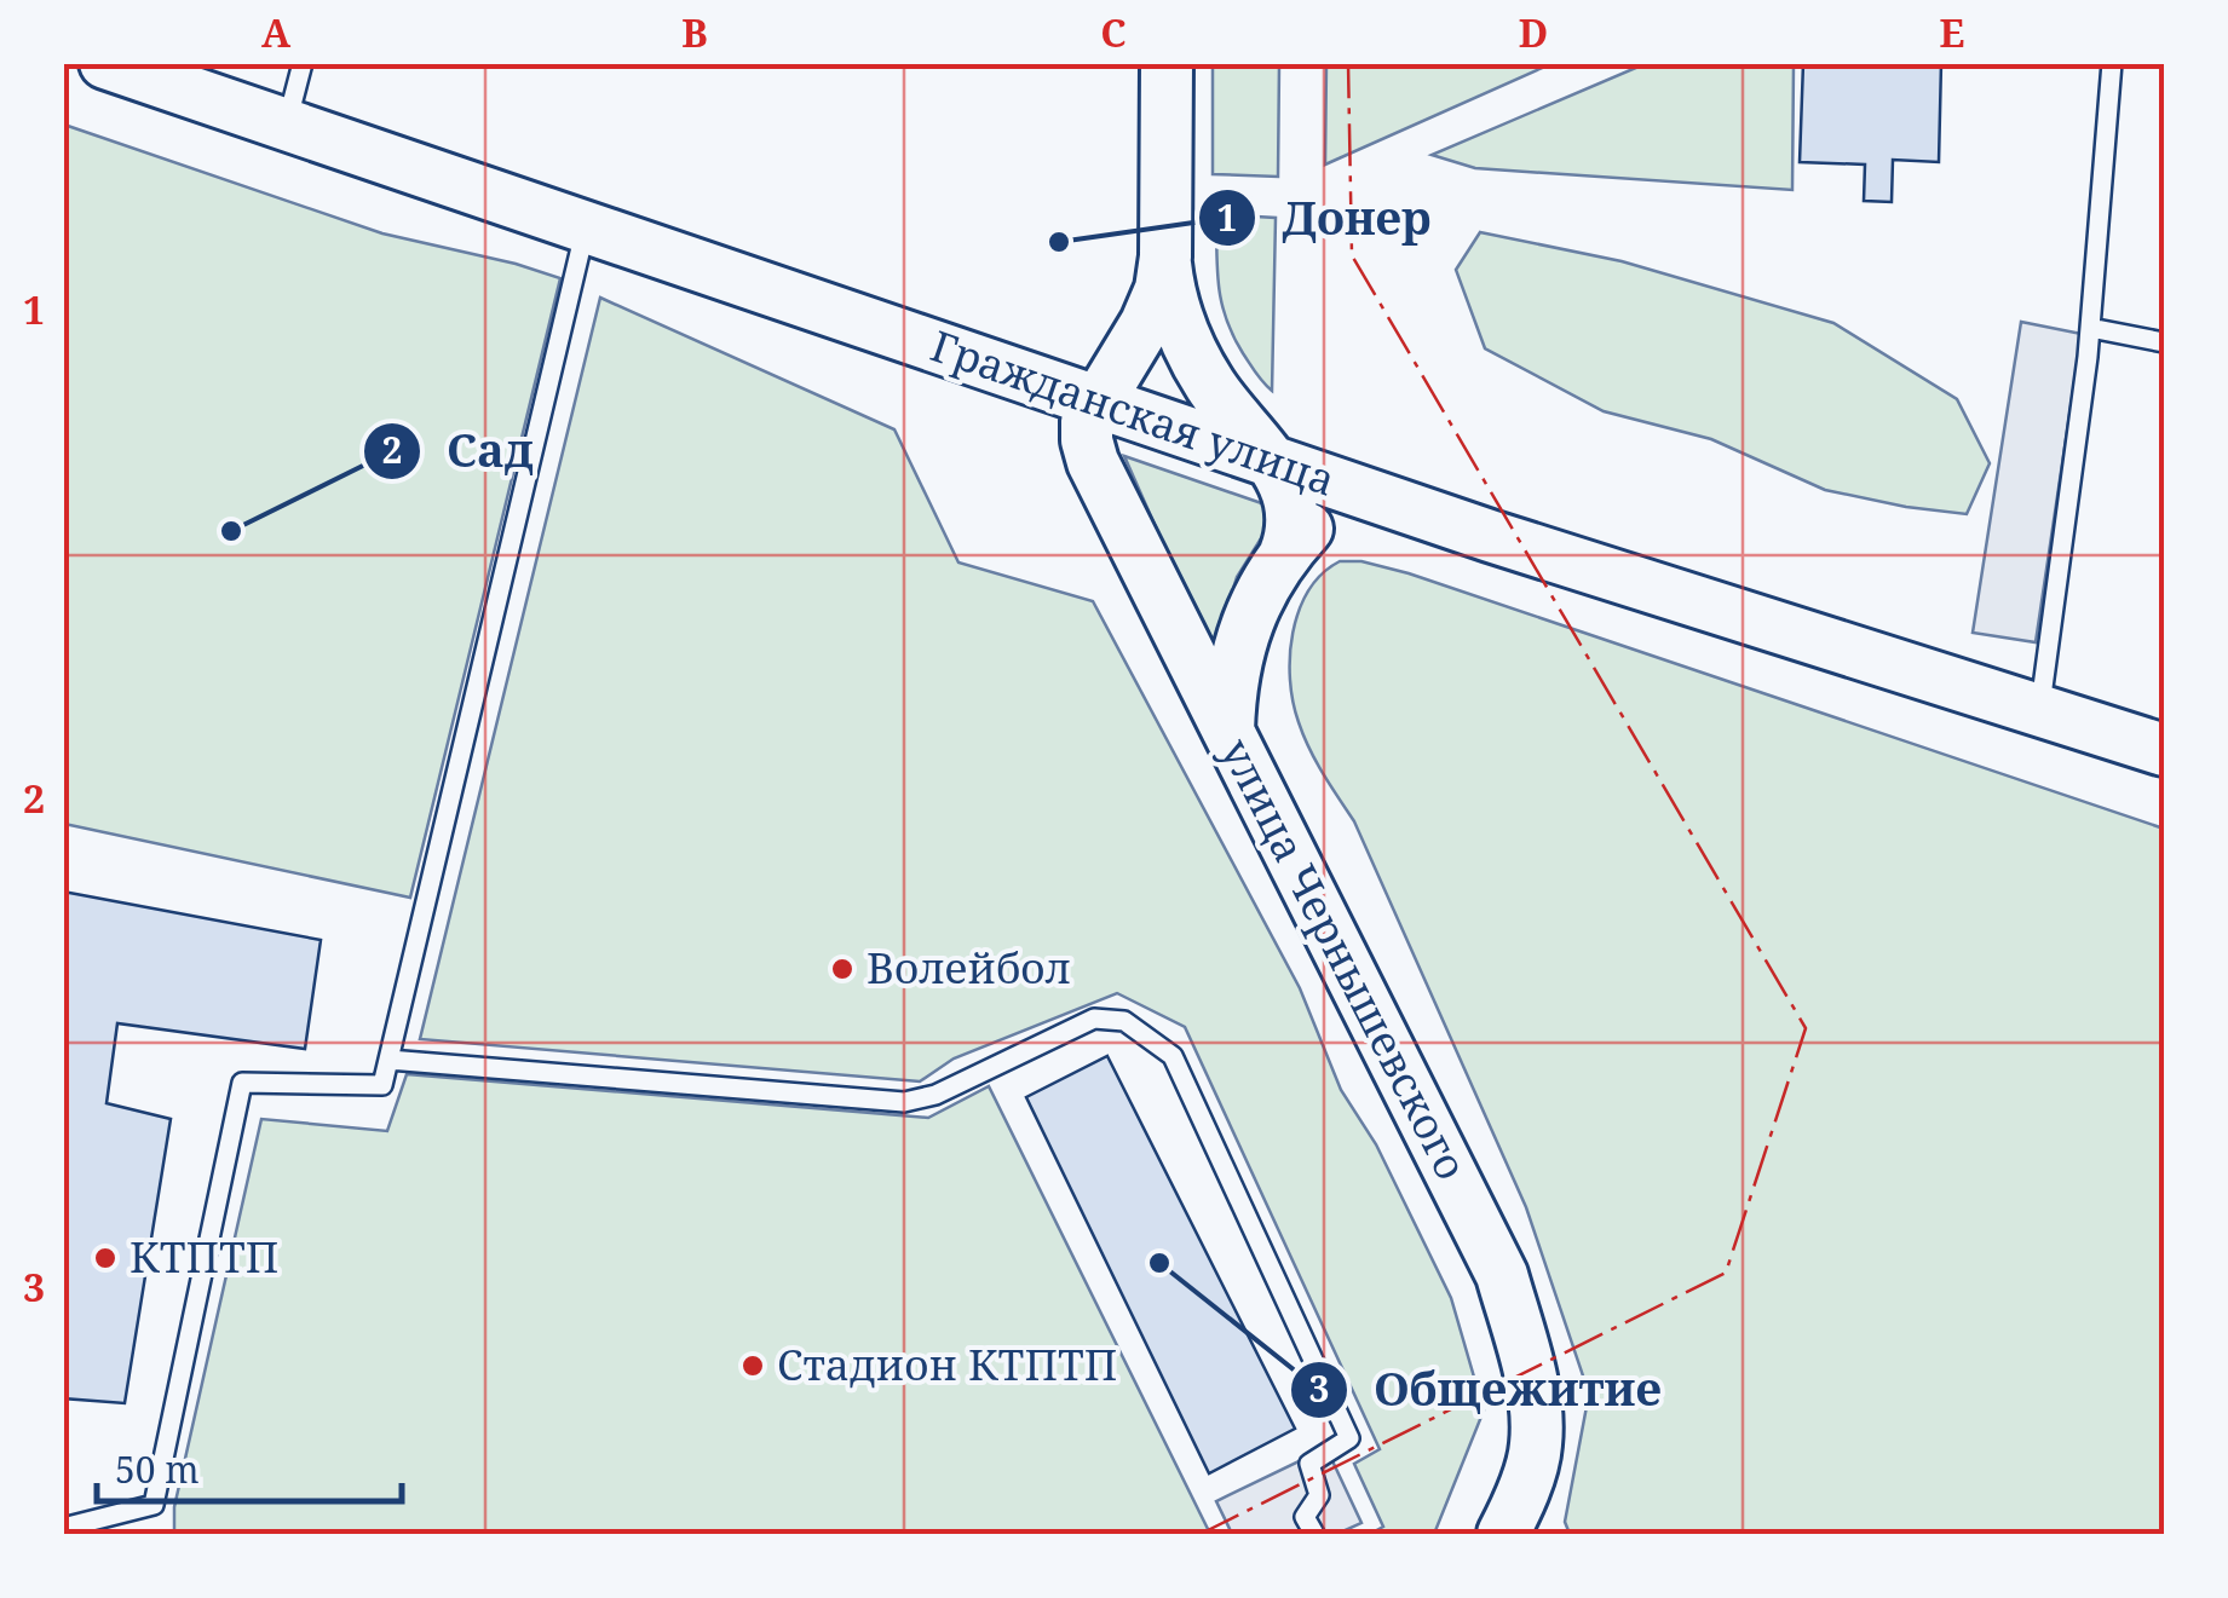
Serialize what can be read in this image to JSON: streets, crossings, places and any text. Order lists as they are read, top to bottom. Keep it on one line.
{"streets":{"street":["Гражданская улица","улица Чернышевского"]},"crossings":[["Гражданская улица","улица Чернышевского"]],"places":["Донер","Сад","Волейбол","КТПТП","Общежитие","Стадион КТПТП"],"scale_bar":"50 m","grid":{"columns":["A","B","C","D","E"],"rows":["1","2","3"]}}
